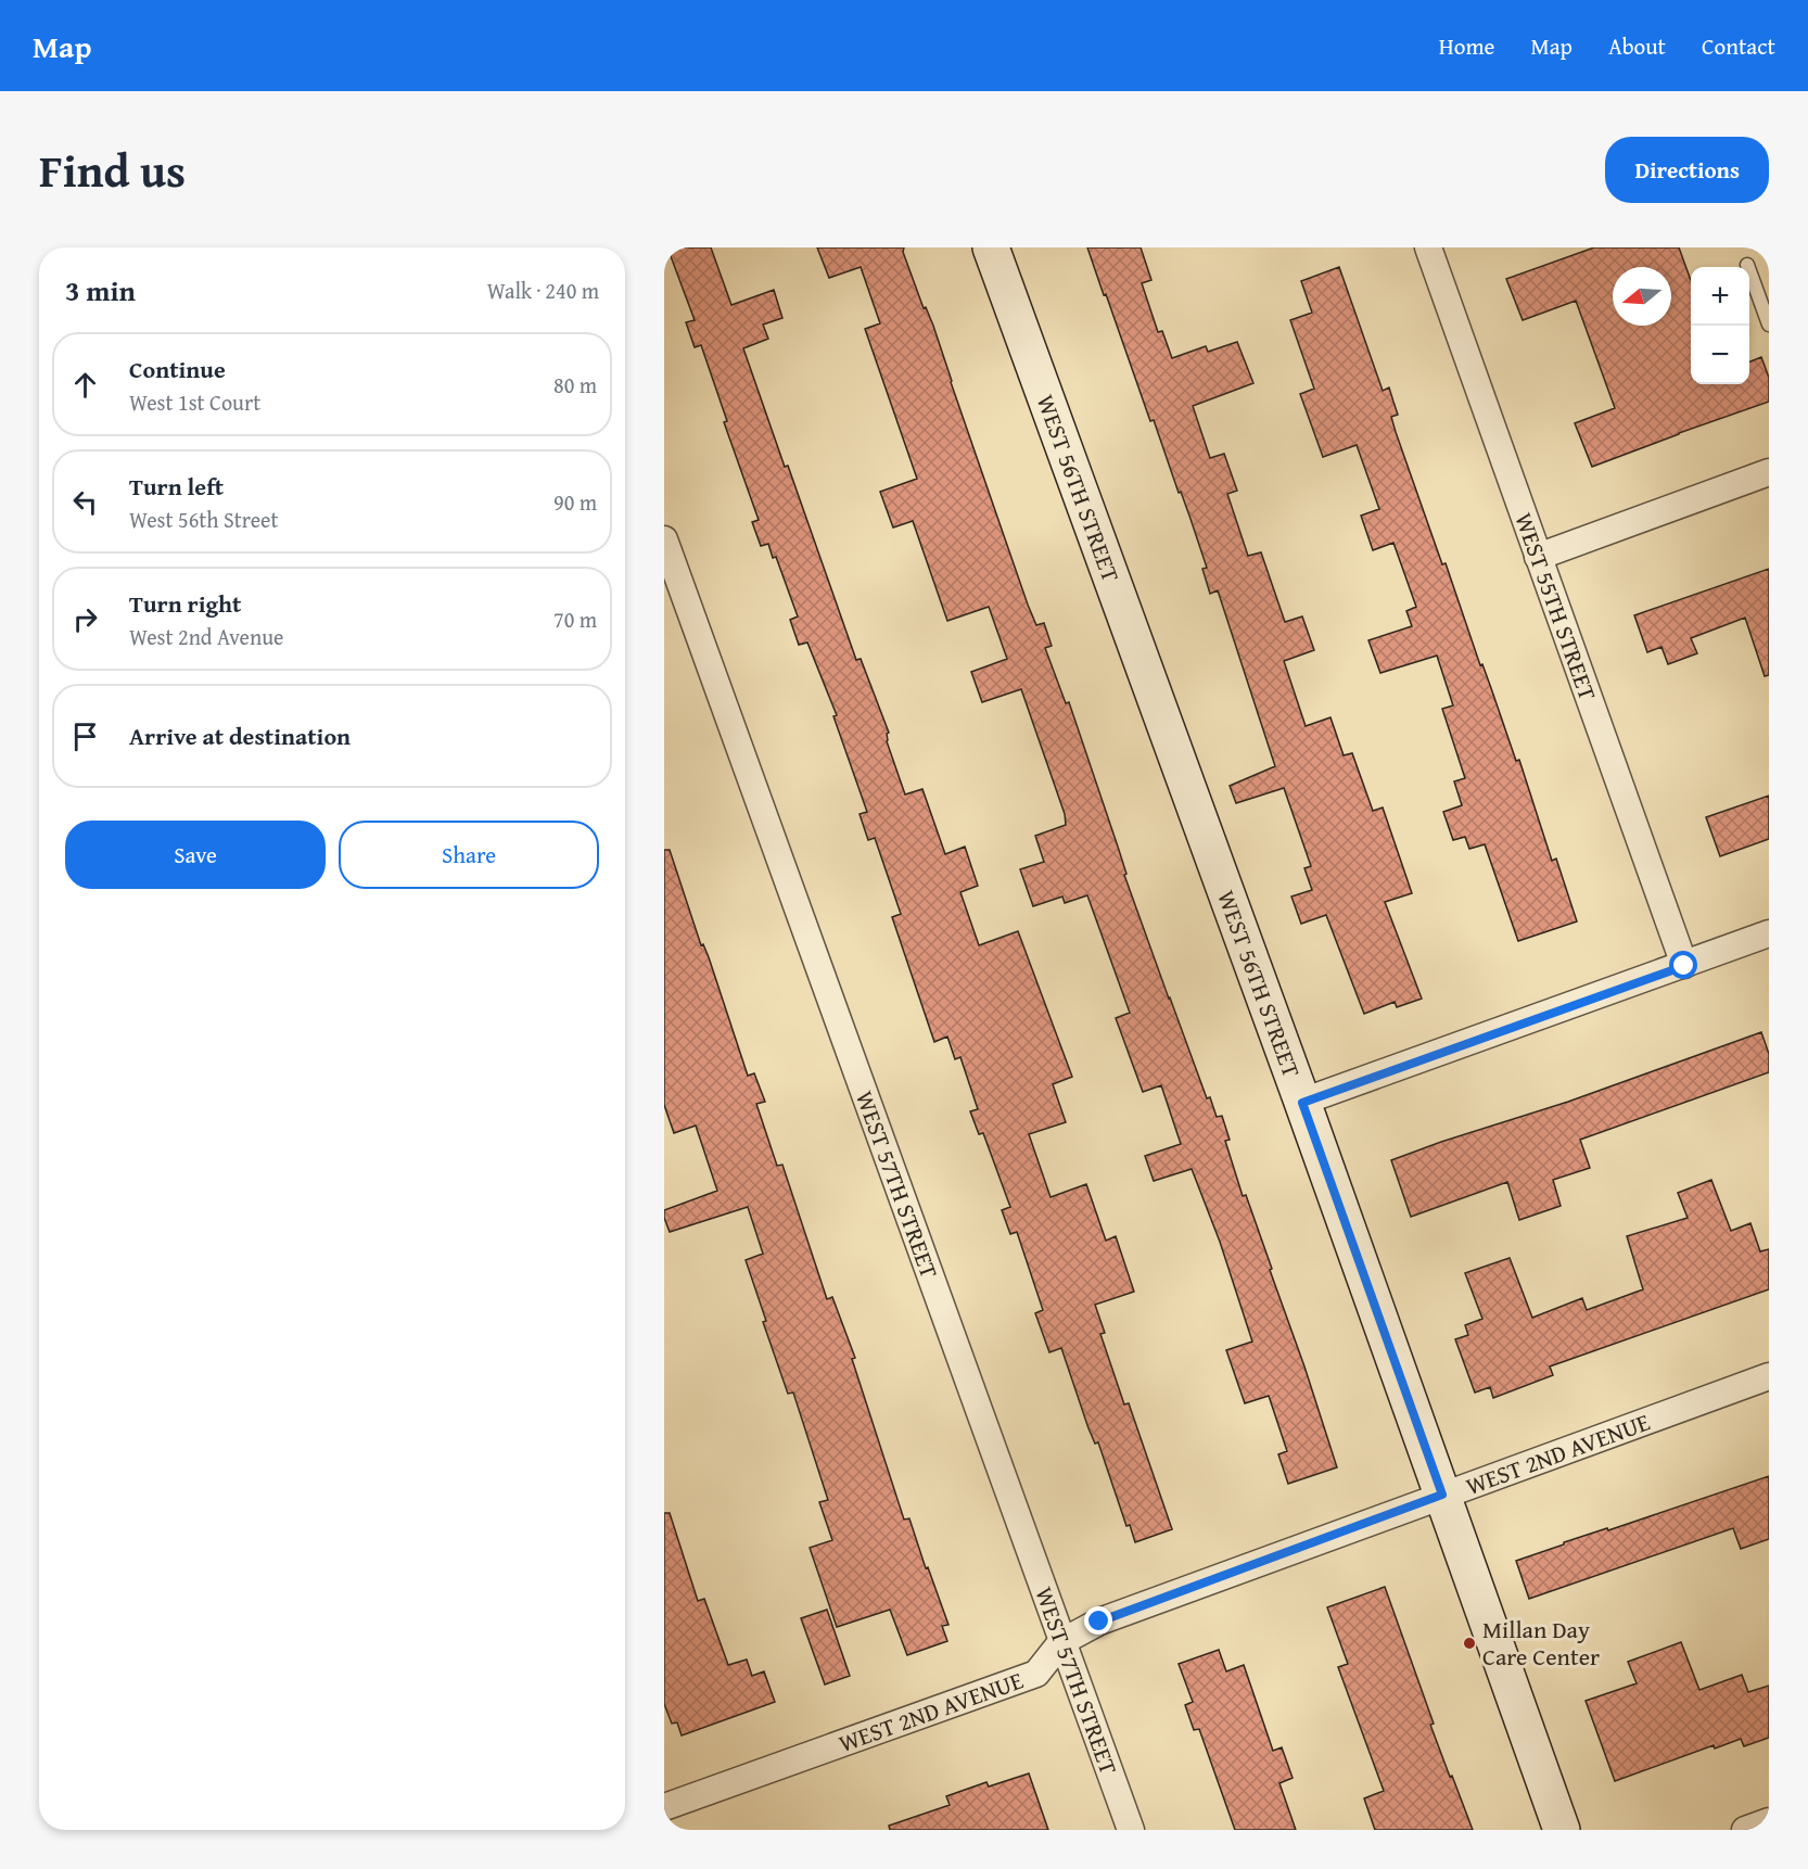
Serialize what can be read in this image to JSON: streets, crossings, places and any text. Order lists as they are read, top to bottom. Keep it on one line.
{"streets":{"street":["WEST 56TH STREET","WEST 55TH STREET","WEST 57TH STREET","WEST 2ND AVENUE"]},"crossings":[["WEST 56TH STREET","WEST 2ND AVENUE"],["WEST 57TH STREET","WEST 2ND AVENUE"]],"places":["Millan Day Care Center"],"north":"left","page":{"header":"Map","nav":["Home","Map","About","Contact"],"title":"Find us","buttons":["Directions",["Save","Share"]],"heading":["3 min","Walk · 240 m"],"map_buttons":["+","−"],"list":[["Continue","West 1st Court","80 m"],["Turn left","West 56th Street","90 m"],["Turn right","West 2nd Avenue","70 m"],"Arrive at destination"]}}
